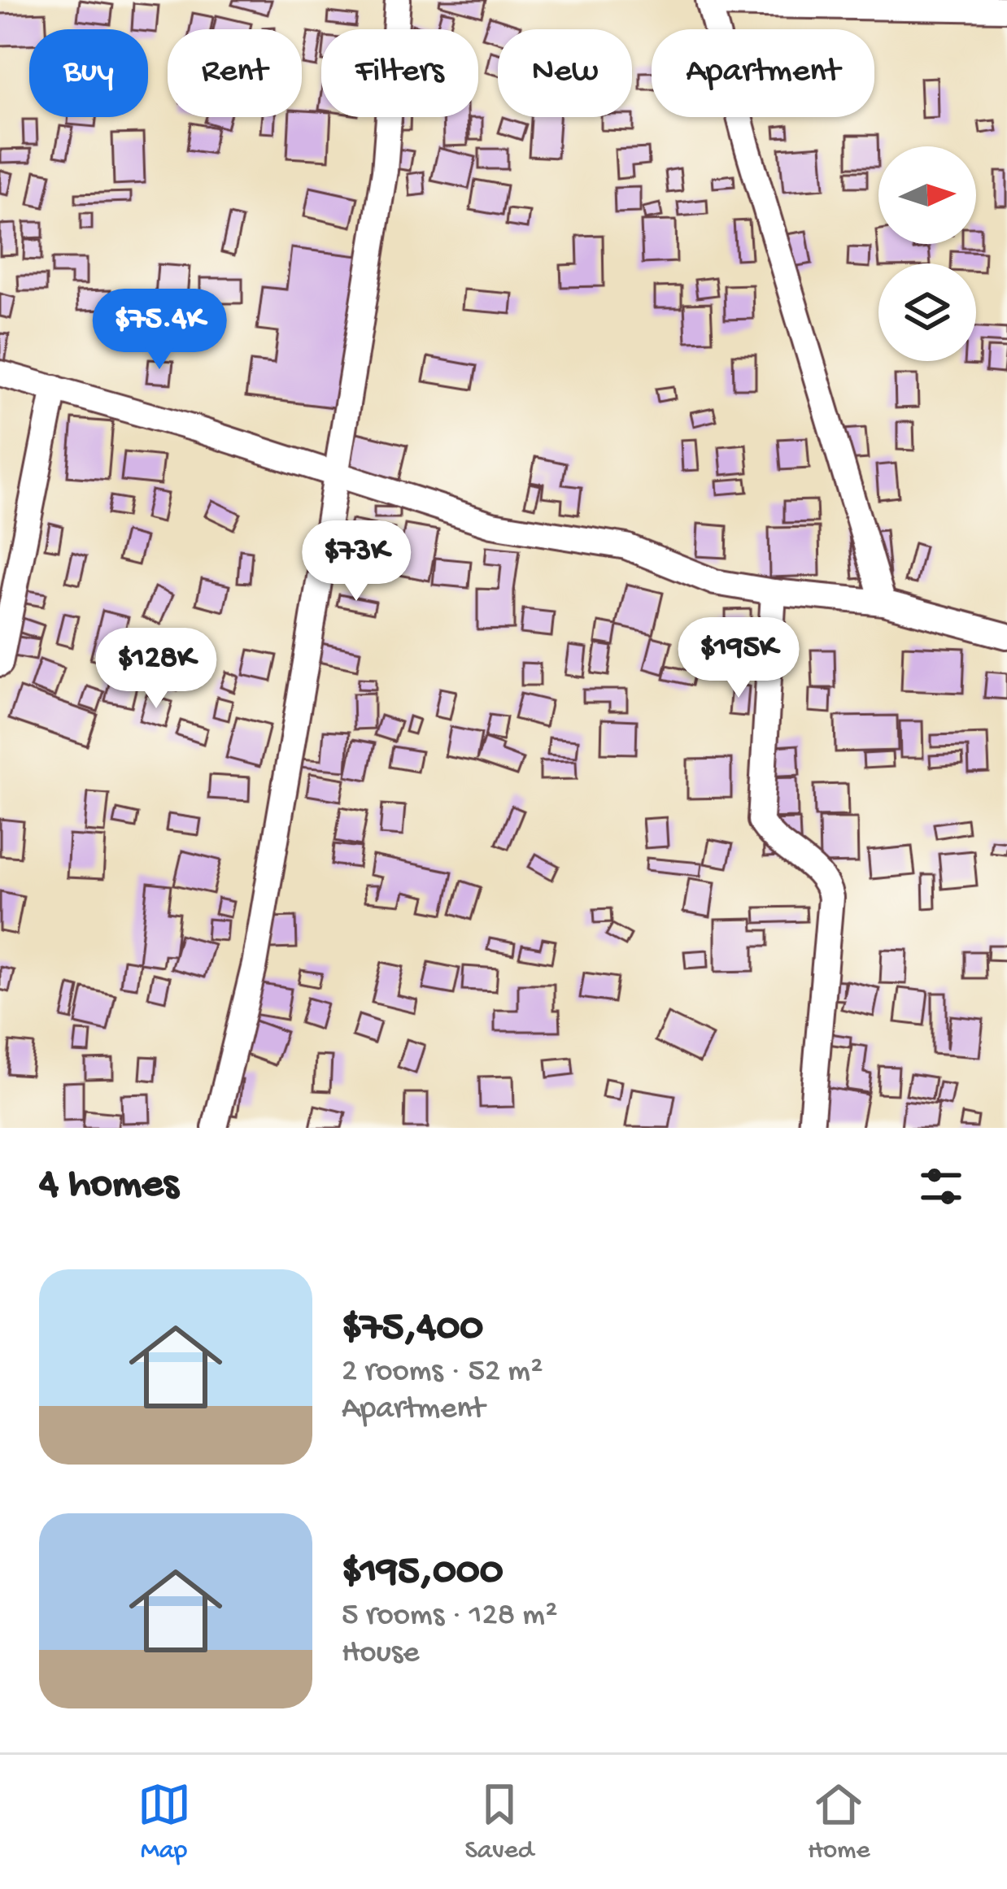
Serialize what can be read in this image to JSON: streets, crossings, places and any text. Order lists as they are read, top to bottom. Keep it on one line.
{"north":"right","page":{"chip":["Buy","Rent","Filters","New","Apartment"],"price":["$75.4K","$73K","$195K","$128K"],"heading":"4 homes","list":[{"name":"$75,400","note":"2 rooms · 52 m² · Apartment"},{"name":"$195,000","note":"5 rooms · 128 m² · House"}],"tabs":["Map","Saved","Home"]}}
